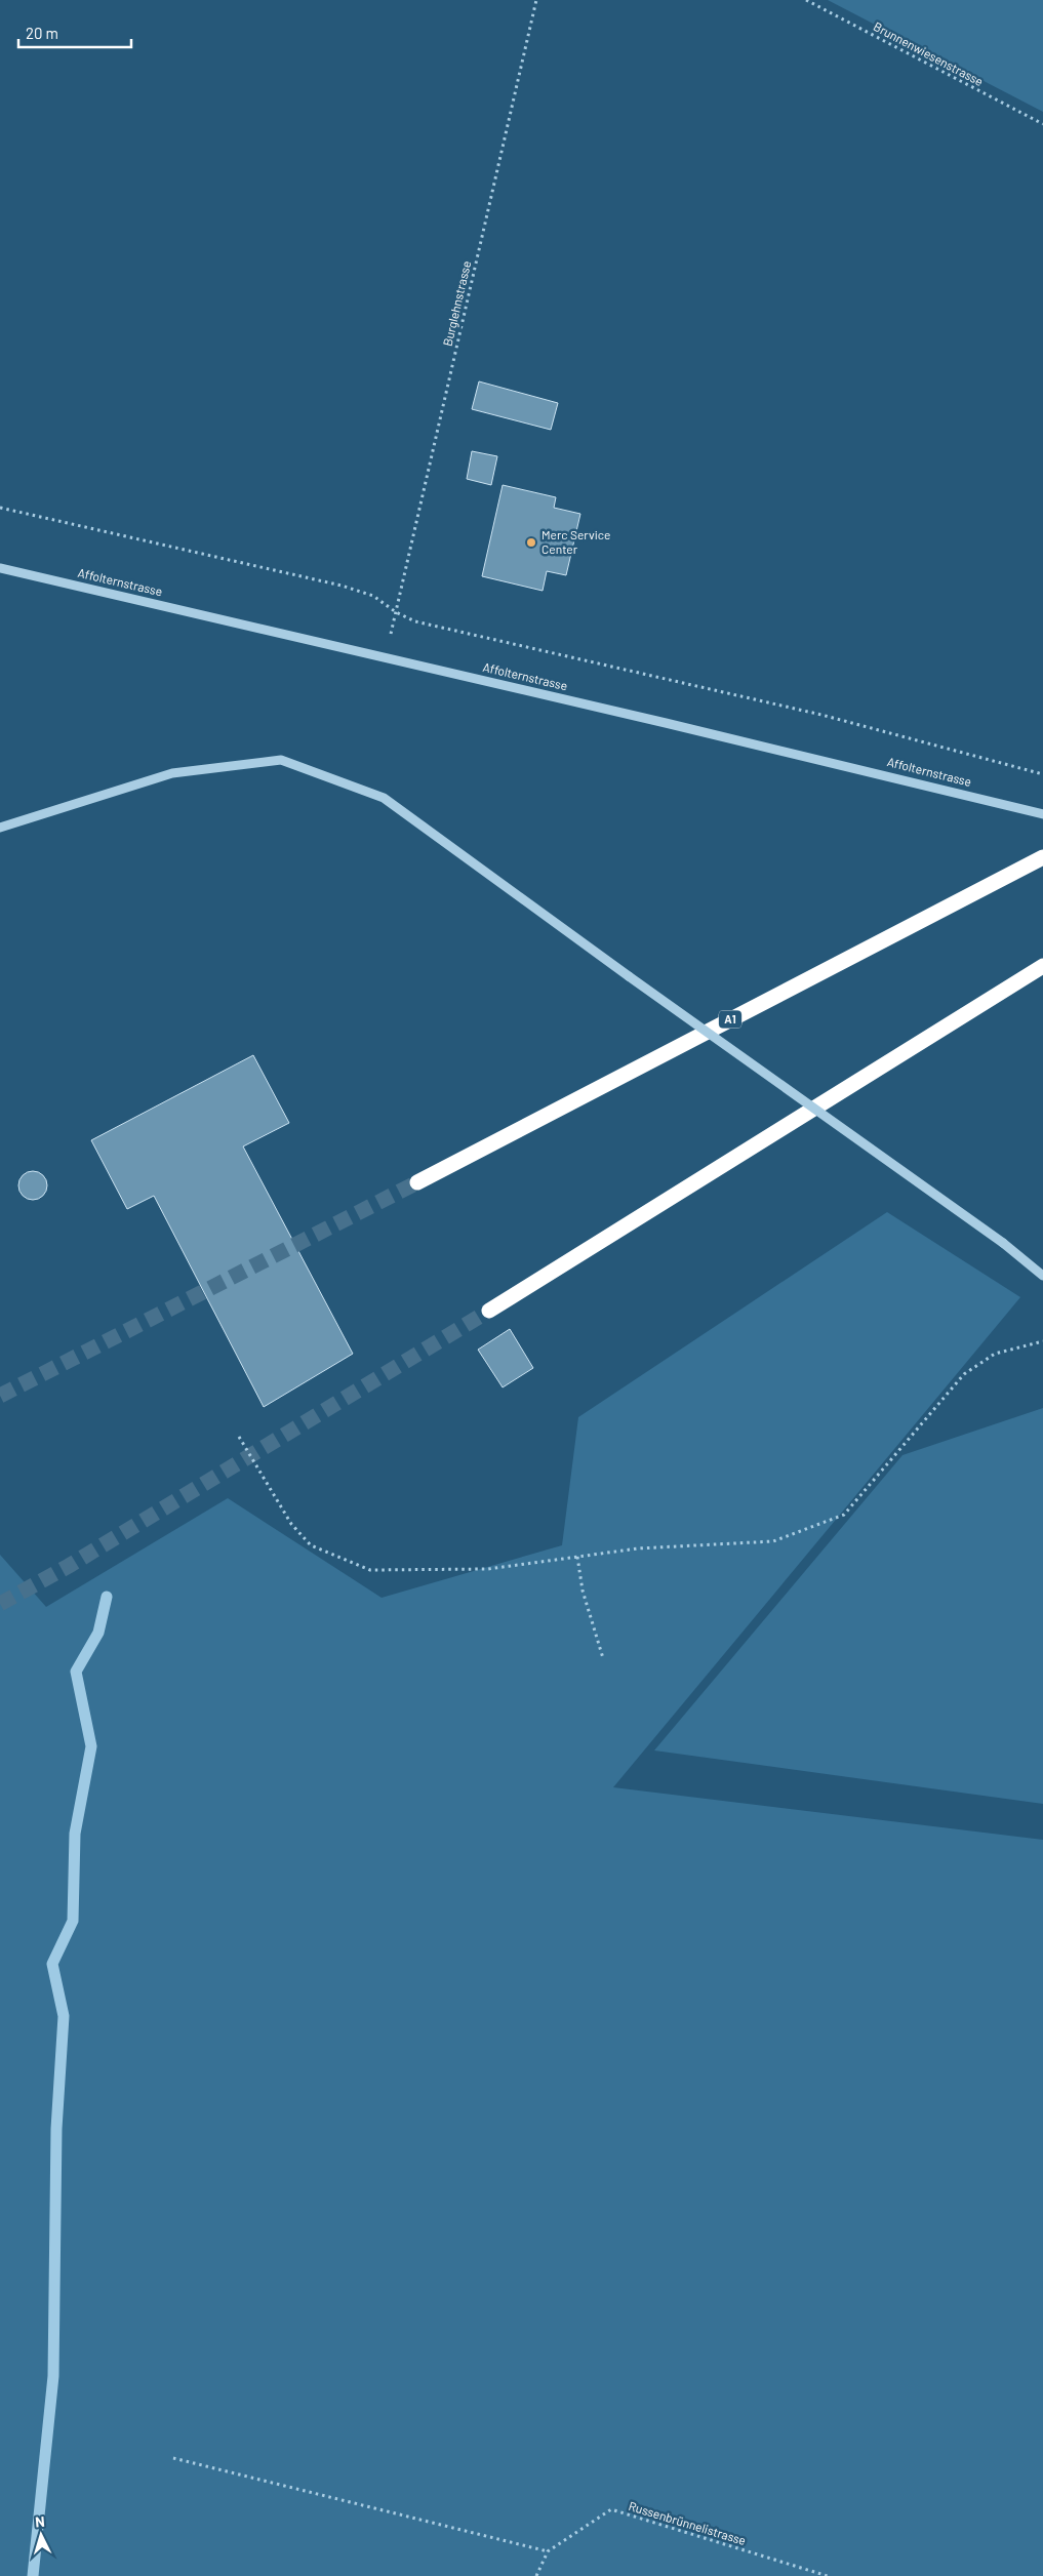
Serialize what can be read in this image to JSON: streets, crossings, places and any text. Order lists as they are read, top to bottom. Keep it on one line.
{"streets":{"highway":["A1"],"street":["Affolternstrasse"],"path":["Brunnenwiesenstrasse","Burglehnstrasse","Russenbrünnelistrasse"]},"places":["Merc Service Center"],"scale_bar":"20 m","north":"top"}
